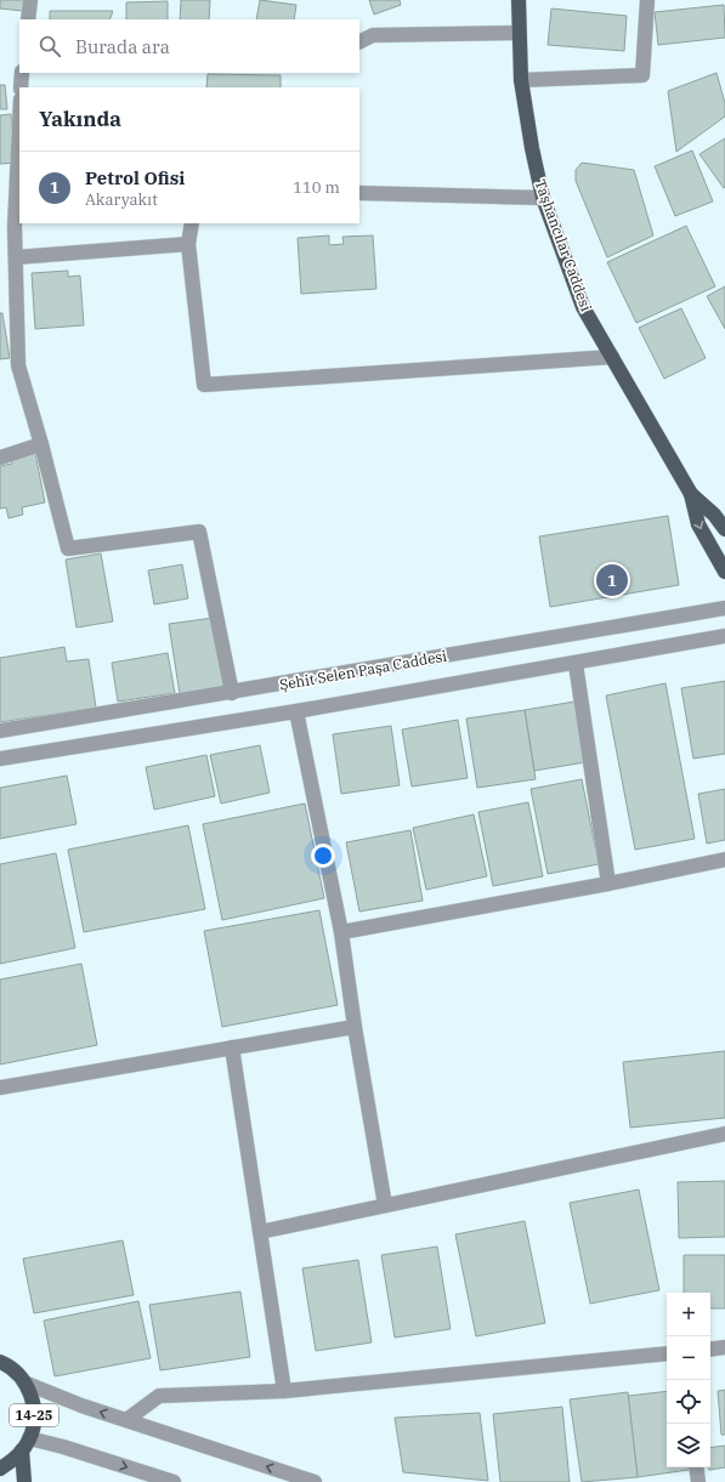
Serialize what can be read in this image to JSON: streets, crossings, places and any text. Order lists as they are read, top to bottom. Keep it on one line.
{"streets":{"main road":["Taşhancılar Caddesi","14-25"],"street":["Şehit Selen Paşa Caddesi"]},"page":{"search":"Burada ara","heading":"Yakında","list":[{"mark":"1","name":"Petrol Ofisi","note":"Akaryakıt","value":"110 m"}],"pins":"1","map_buttons":["+","−"]}}
